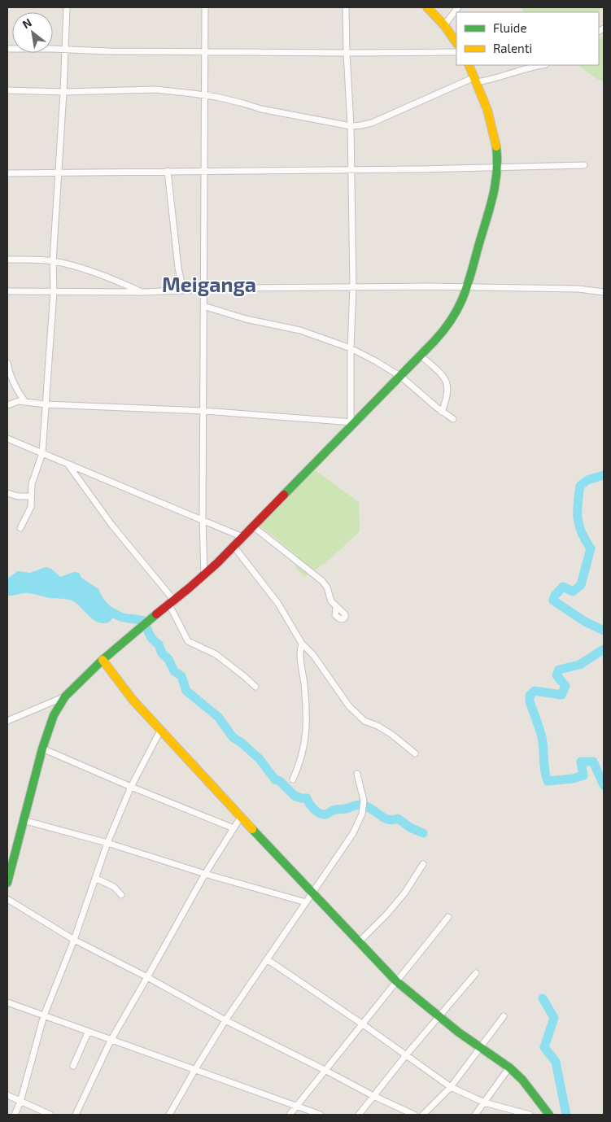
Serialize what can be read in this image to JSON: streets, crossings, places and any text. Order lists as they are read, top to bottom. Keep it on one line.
{"districts":["Meiganga"],"legend":["Fluide","Ralenti"],"north":"top left"}
